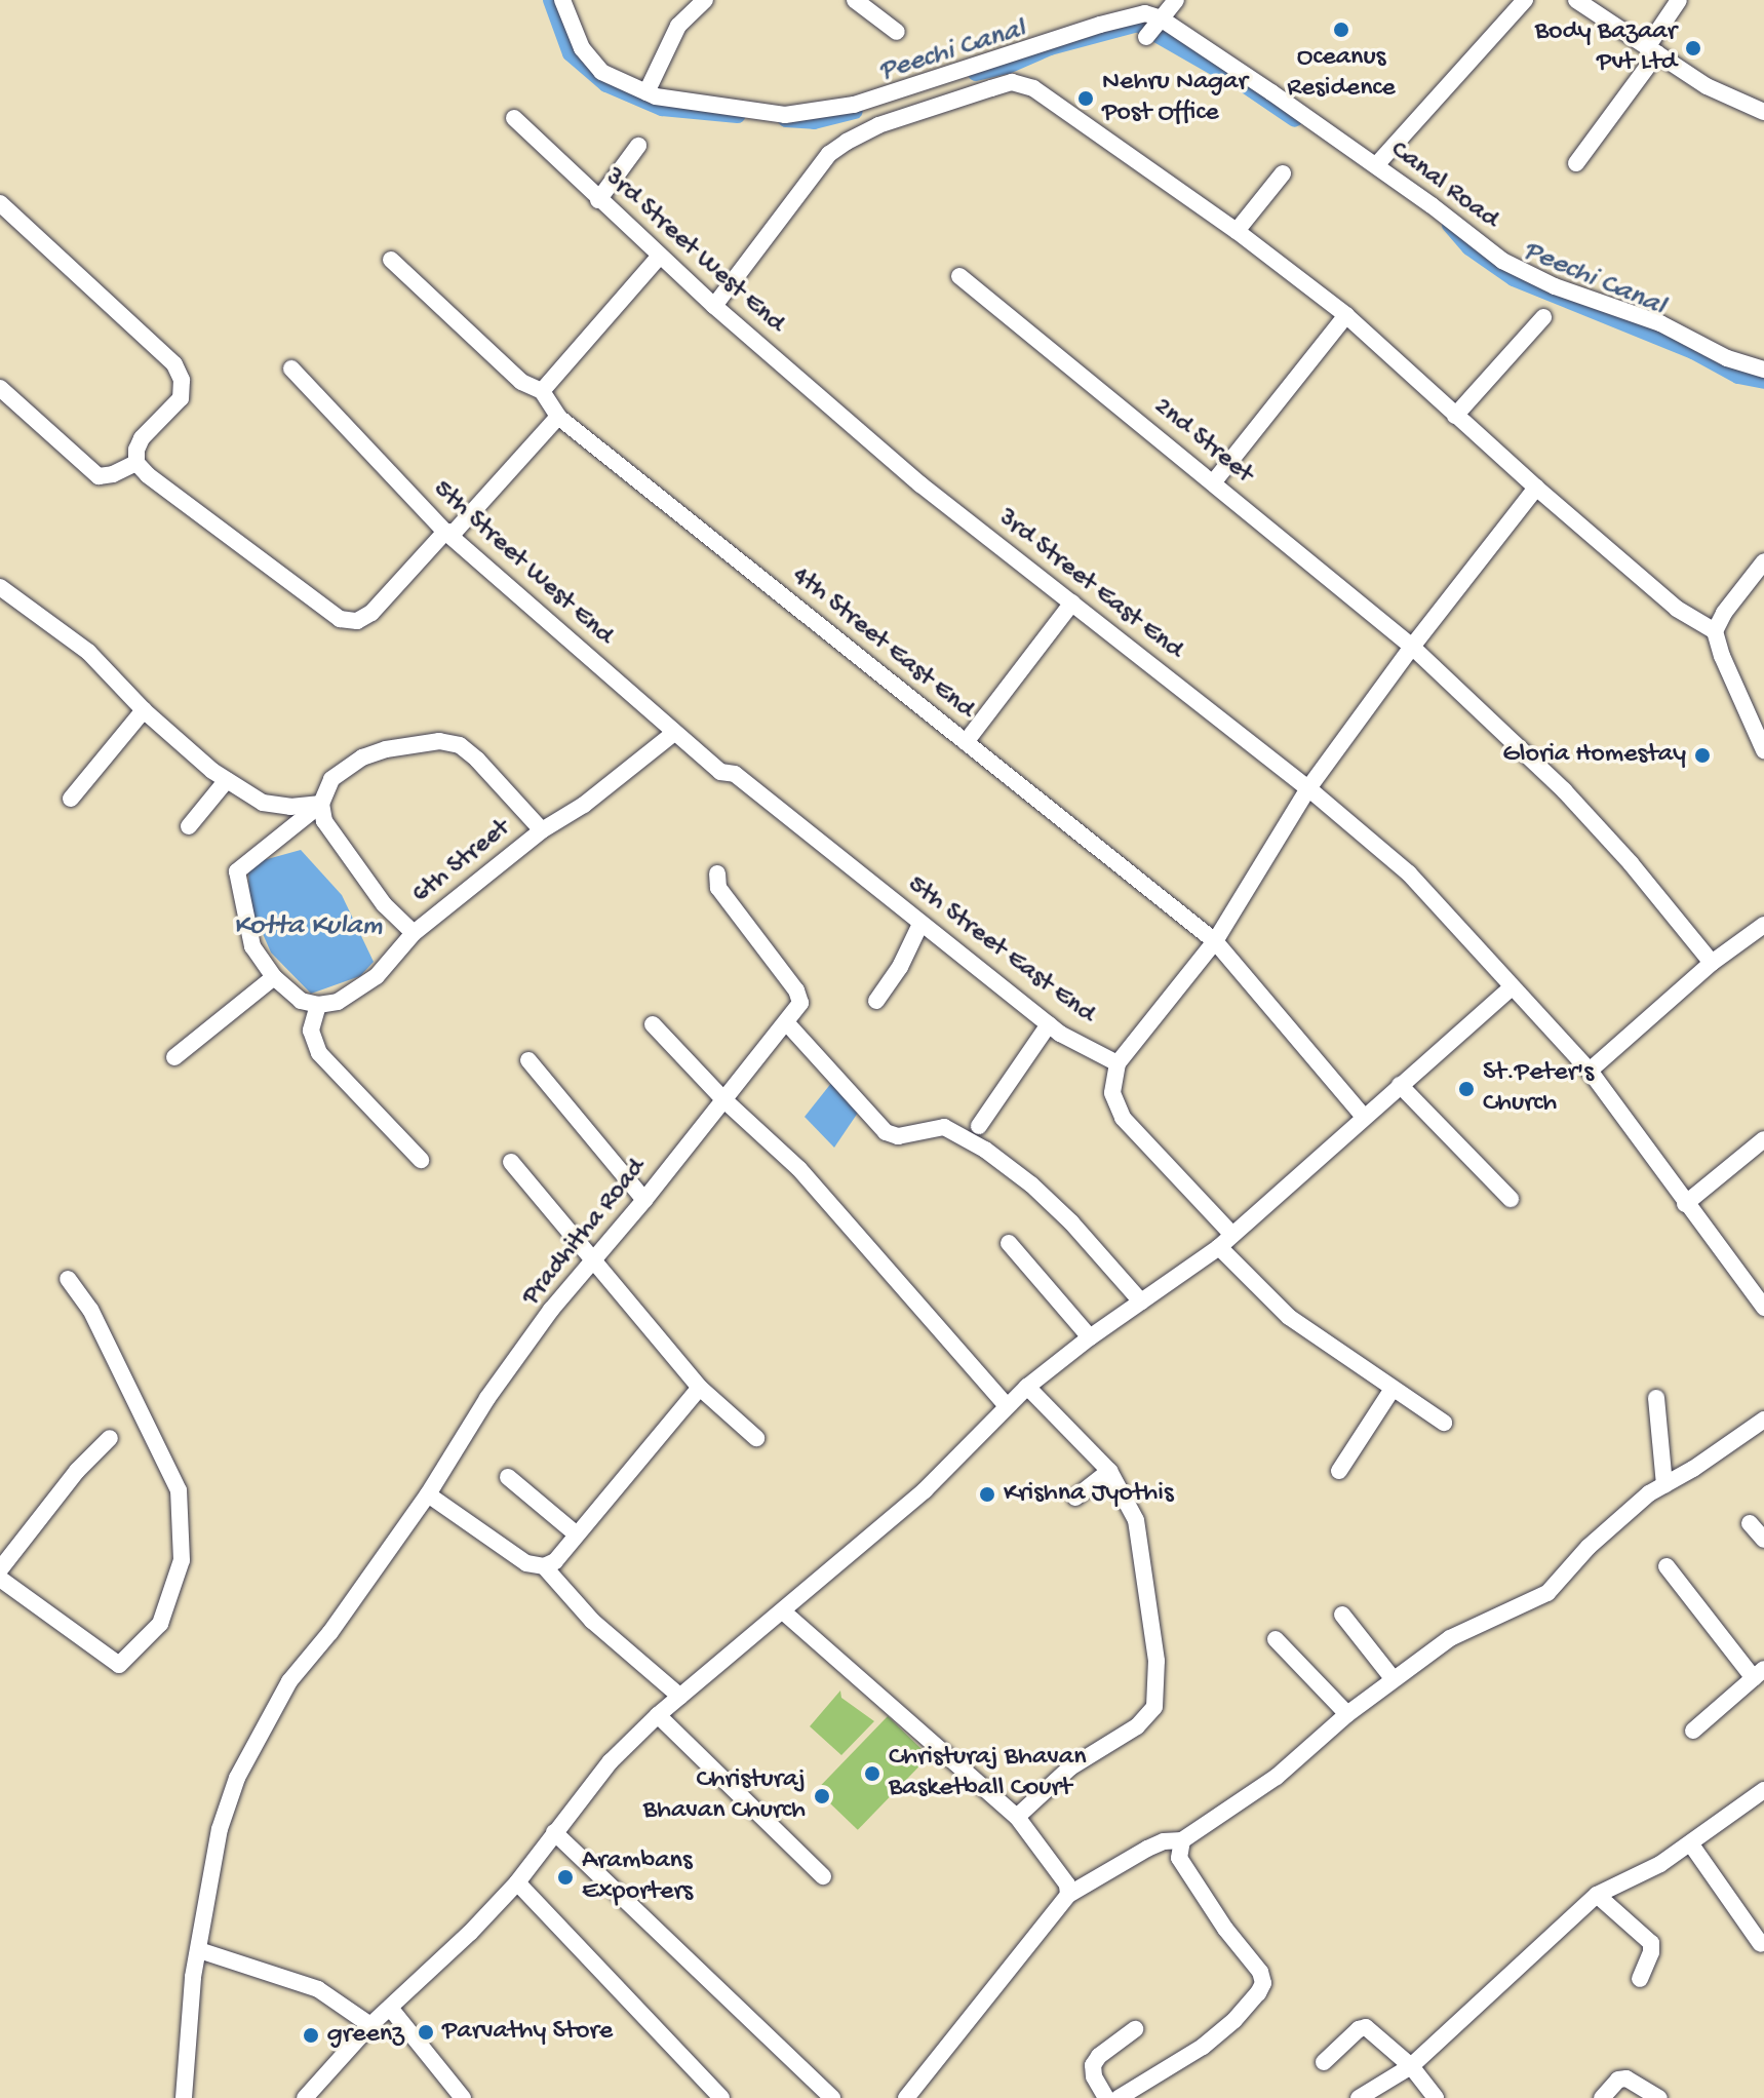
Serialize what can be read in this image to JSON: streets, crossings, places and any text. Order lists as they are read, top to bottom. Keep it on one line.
{"streets":{"street":["Canal Road","3rd Street West End","2nd Street","5th Street West End","3rd Street East End","4th Street East End","6th Street","5th Street East End","Pradhitha Road"]},"crossings":[["3rd Street West End","3rd Street East End"],["5th Street West End","6th Street"],["5th Street West End","5th Street East End"]],"water":["Peechi Canal","Kotta Kulam"],"places":["Oceanus Residence","Body Bazaar Pvt Ltd","Nehru Nagar Post Office","Gloria Homestay","St.Peter's Church","Krishna Jyothis","Christuraj Bhavan Basketball Court","Christuraj Bhavan Church","Arambans Exporters","Parvathy Store","greenz"]}
